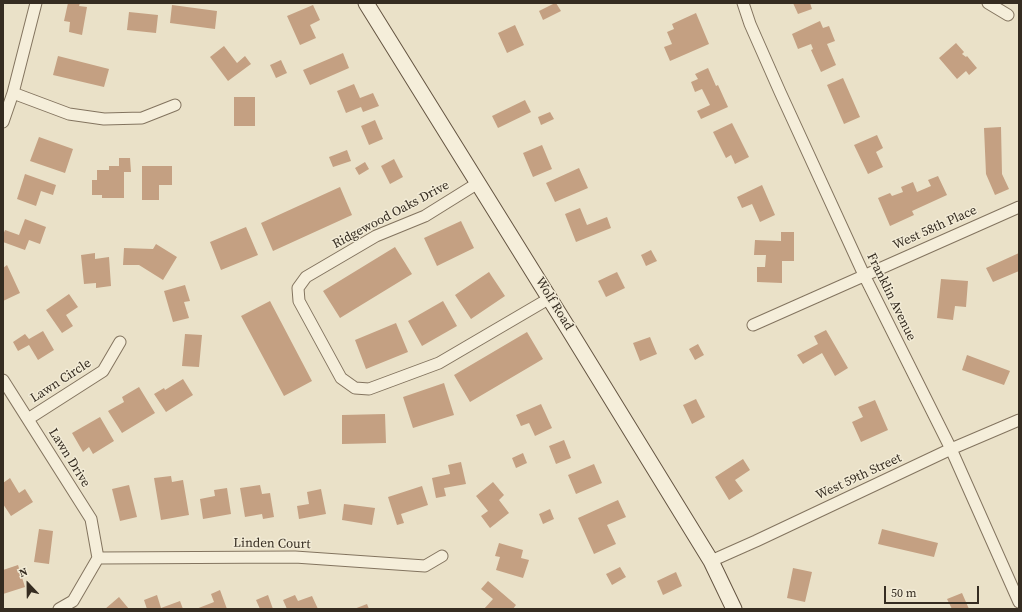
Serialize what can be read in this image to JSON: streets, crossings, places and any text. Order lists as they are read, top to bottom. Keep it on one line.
{"streets":{"main road":["Wolf Road"],"street":["Ridgewood Oaks Drive","West 58th Place","Franklin Avenue","Lawn Circle","Lawn Drive","West 59th Street","Linden Court"]},"crossings":[["Ridgewood Oaks Drive","Wolf Road"],["West 58th Place","Franklin Avenue"],["Franklin Avenue","West 59th Street"],["Wolf Road","West 59th Street"],["Lawn Circle","Lawn Drive"],["Lawn Drive","Linden Court"]],"scale_bar":"50 m","north":"top"}
